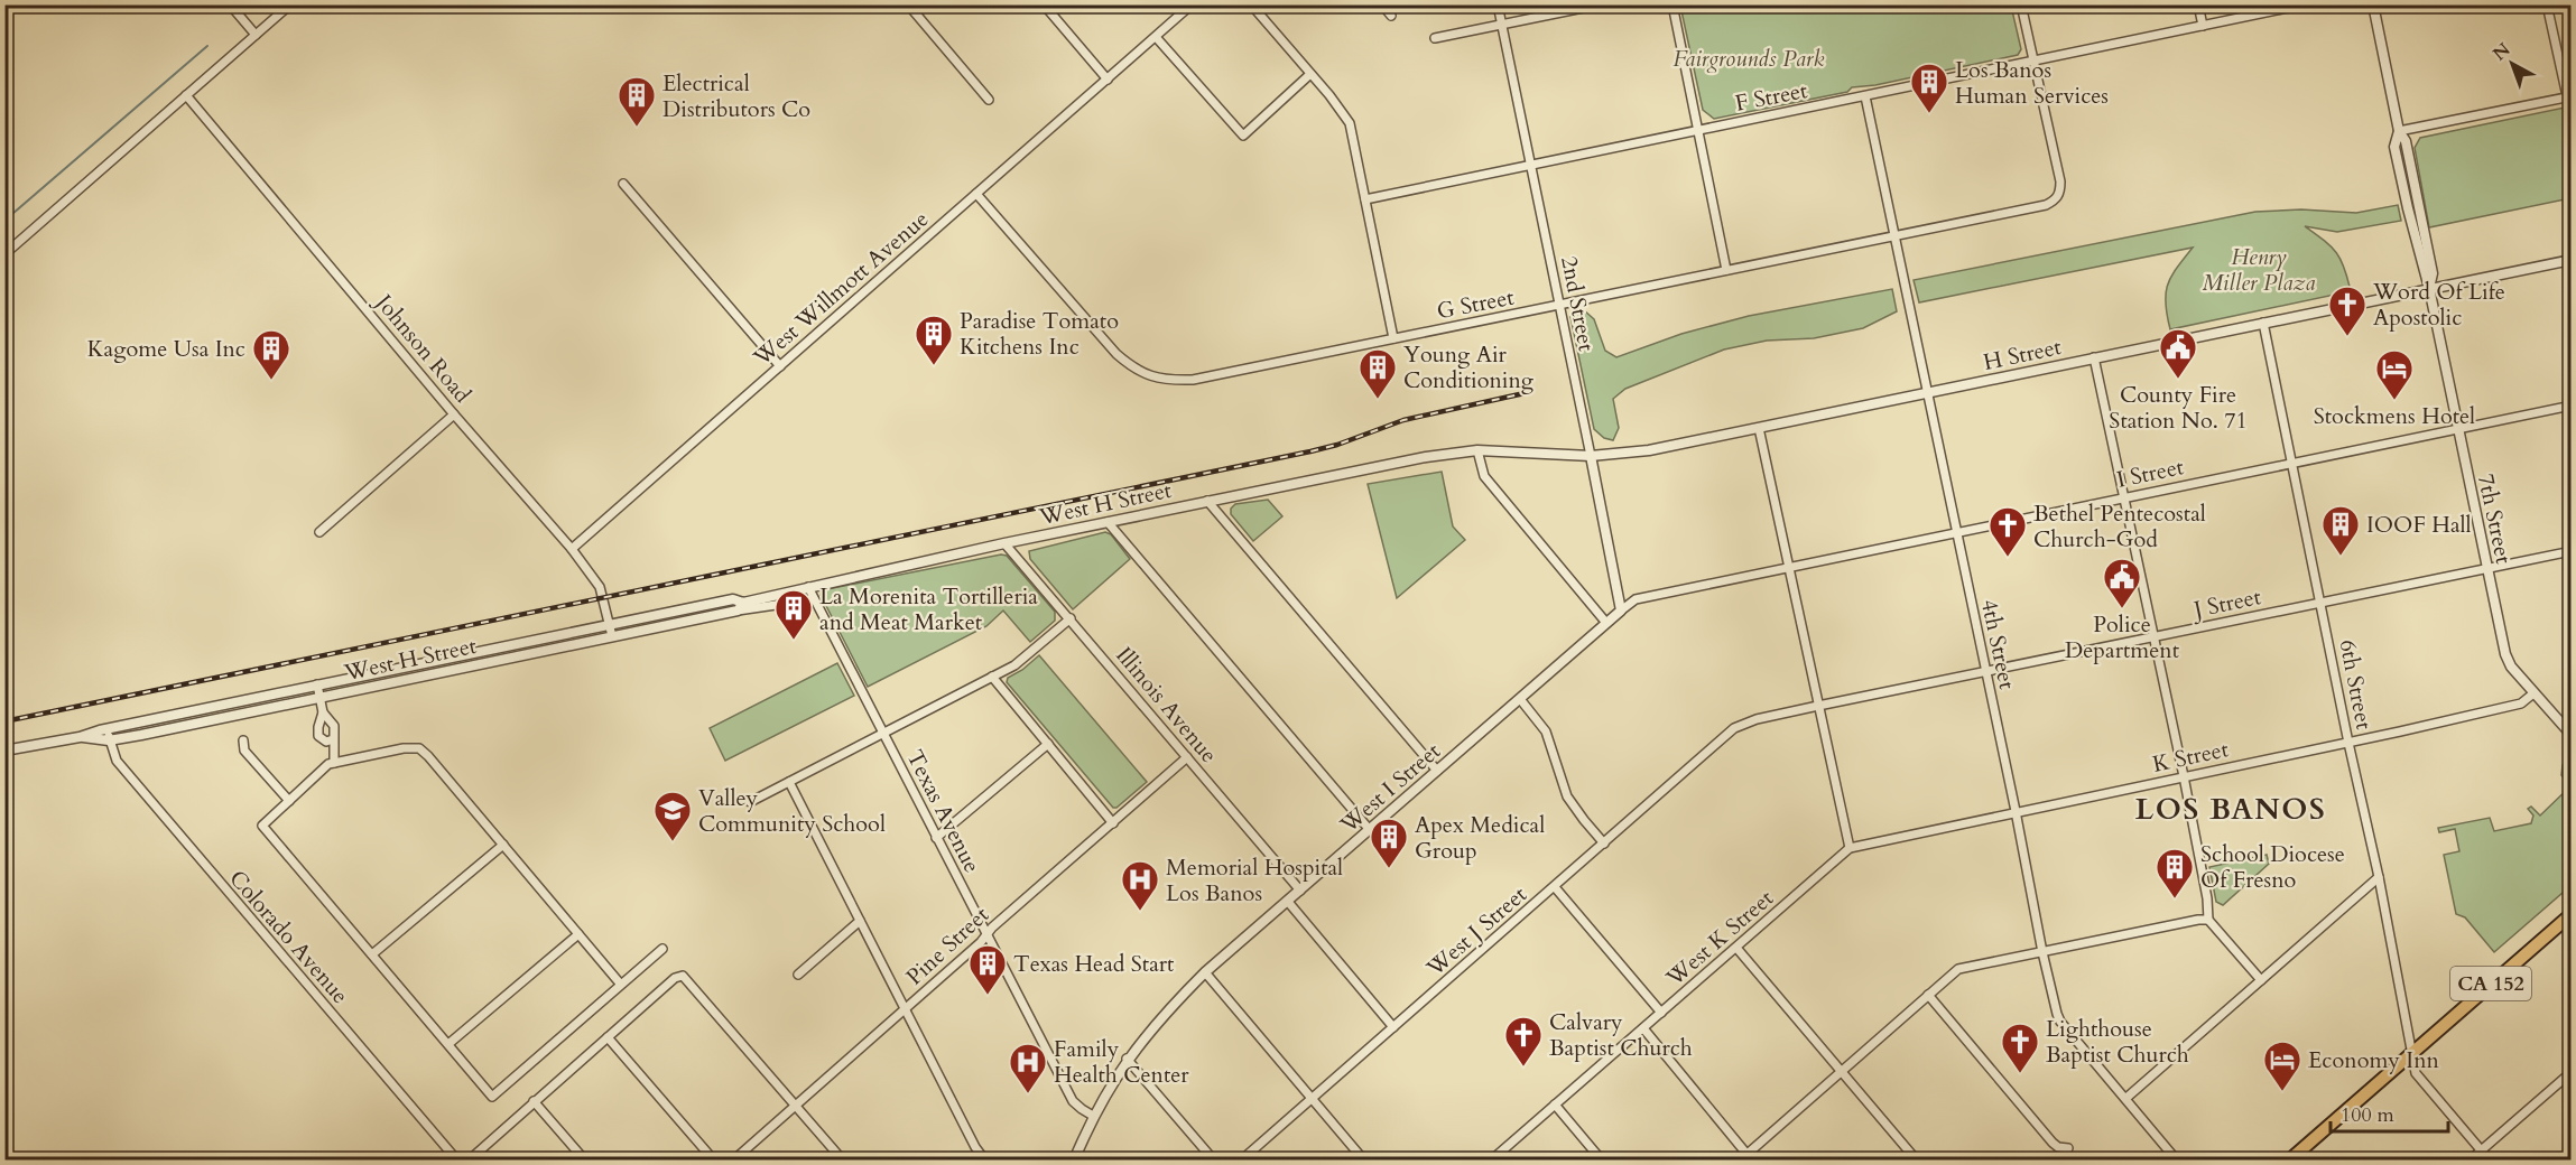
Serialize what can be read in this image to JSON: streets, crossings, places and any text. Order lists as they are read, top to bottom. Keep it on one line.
{"streets":{"highway":["CA 152"],"street":["F Street","West Willmott Avenue","G Street","2nd Street","Johnson Road","H Street","I Street","West H Street","7th Street","J Street","4th Street","6th Street","Illinois Avenue","K Street","West I Street","Texas Avenue","West J Street","Colorado Avenue","West K Street","Pine Street"]},"crossings":[["F Street","G Street"],["F Street","2nd Street"],["F Street","4th Street"],["West Willmott Avenue","G Street"],["West Willmott Avenue","Johnson Road"],["G Street","2nd Street"],["G Street","4th Street"],["2nd Street","H Street"],["2nd Street","I Street"],["2nd Street","West I Street"],["Johnson Road","West H Street"],["H Street","West H Street"],["H Street","7th Street"],["H Street","4th Street"],["H Street","6th Street"],["I Street","7th Street"],["I Street","4th Street"],["I Street","6th Street"],["I Street","West I Street"],["West H Street","Illinois Avenue"],["West H Street","Texas Avenue"],["West H Street","Colorado Avenue"],["7th Street","J Street"],["7th Street","K Street"],["J Street","4th Street"],["J Street","6th Street"],["J Street","West J Street"],["4th Street","K Street"],["6th Street","K Street"],["6th Street","CA 152"],["Illinois Avenue","West I Street"],["Illinois Avenue","Pine Street"],["K Street","West K Street"],["West I Street","Texas Avenue"],["Texas Avenue","Pine Street"]],"districts":["LOS BANOS"],"parks":["Fairgrounds Park","Henry Miller Plaza"],"places":{"building":["Los Banos Human Services","Electrical Distributors Co","Paradise Tomato Kitchens Inc","Kagome Usa Inc","Young Air Conditioning","IOOF Hall","La Morenita Tortilleria and Meat Market","Apex Medical Group","School Diocese Of Fresno","Texas Head Start"],"church":["Word Of Life Apostolic","Bethel Pentecostal Church-God","Calvary Baptist Church","Lighthouse Baptist Church"],"public building":["County Fire Station No. 71","Police Department"],"hotel":["Stockmens Hotel","Economy Inn"],"school or university":["Valley Community School"],"hospital":["Memorial Hospital Los Banos","Family Health Center"]},"scale_bar":"100 m","north":"top left"}
